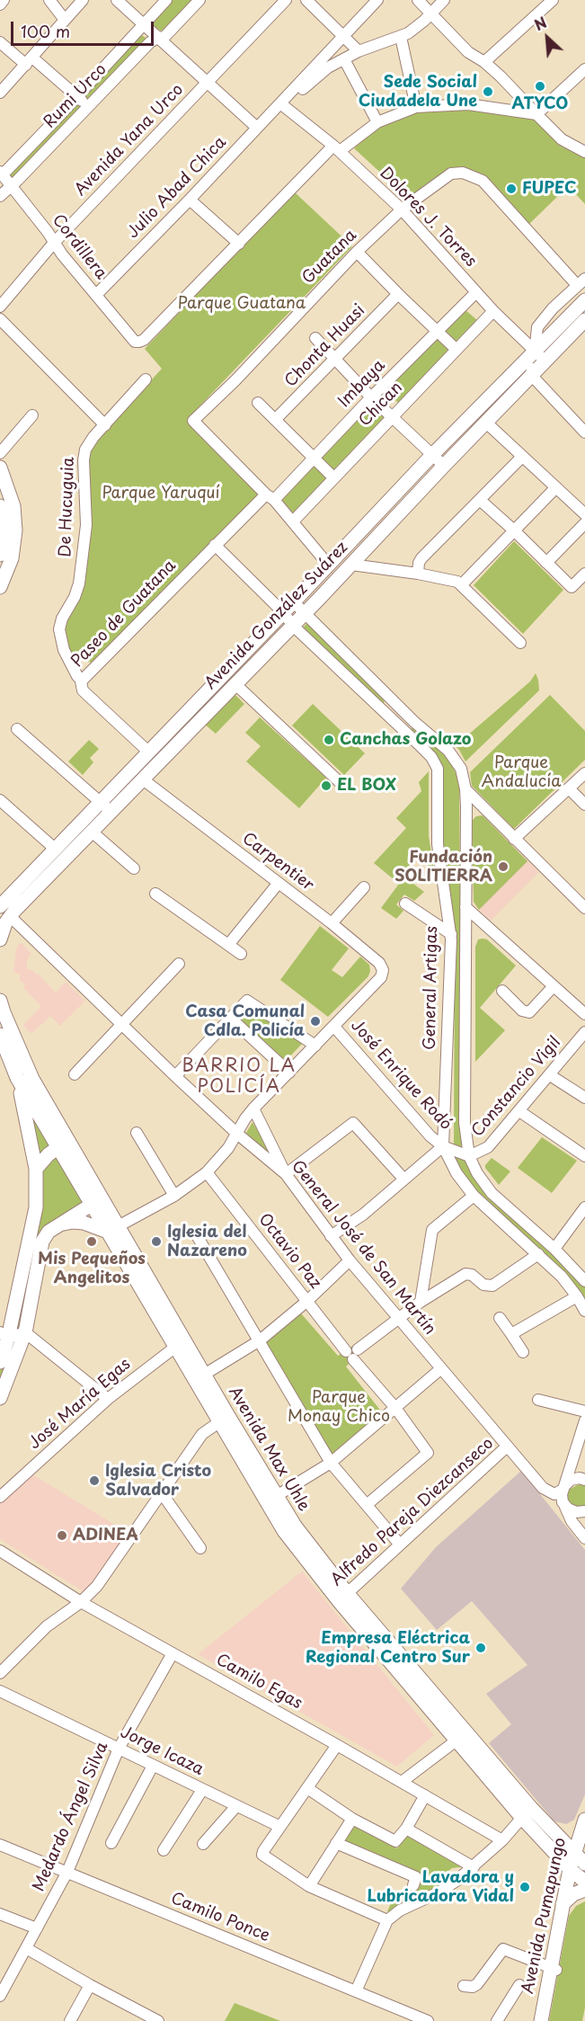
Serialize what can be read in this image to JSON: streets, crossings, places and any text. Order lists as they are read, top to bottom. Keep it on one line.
{"streets":{"main road":["Avenida González Suárez","Avenida Max Uhle","Avenida Pumapungo"],"street":["Rumi Urco","Avenida Yana Urco","Julio Abad Chica","Dolores J. Torres","Cordillera","Guatana","Chonta Huasi","Imbaya","Chican","De Hucuguia","Paseo de Guatana","Carpentier","General Artigas","José Enrique Rodó","Constancio Vigil","General José de San Martín","Octavio Paz","José María Egas","Alfredo Pareja Diezcanseco","Camilo Egas","Jorge Icaza","Medardo Ángel Silva","Camilo Ponce"]},"crossings":[["Rumi Urco","Cordillera"],["Avenida Yana Urco","Cordillera"],["Julio Abad Chica","Dolores J. Torres"],["Julio Abad Chica","Cordillera"],["Dolores J. Torres","Guatana"],["Dolores J. Torres","Imbaya"],["Dolores J. Torres","Chican"],["Dolores J. Torres","Avenida González Suárez"],["Guatana","Imbaya"],["Guatana","Paseo de Guatana"],["Imbaya","Paseo de Guatana"],["De Hucuguia","Paseo de Guatana"],["Paseo de Guatana","Avenida González Suárez"],["Paseo de Guatana","General Artigas"],["Avenida González Suárez","Carpentier"],["Avenida González Suárez","General Artigas"],["Avenida González Suárez","General José de San Martín"],["Carpentier","José Enrique Rodó"],["General Artigas","José Enrique Rodó"],["General Artigas","Constancio Vigil"],["General José de San Martín","Alfredo Pareja Diezcanseco"],["José María Egas","Avenida Max Uhle"],["Avenida Max Uhle","Alfredo Pareja Diezcanseco"],["Avenida Max Uhle","Avenida Pumapungo"],["Camilo Egas","Medardo Ángel Silva"],["Jorge Icaza","Medardo Ángel Silva"],["Medardo Ángel Silva","Camilo Ponce"]],"districts":["BARRIO LA POLICÍA"],"parks":["Parque Guatana","Parque Yaruquí","Parque Andalucía","Parque Monay Chico"],"places":["ATYCO","Sede Social Ciudadela Une","FUPEC","Canchas Golazo","EL BOX","Fundación SOLITIERRA","Casa Comunal Cdla. Policía","Mis Pequeños Angelitos","Iglesia del Nazareno","Iglesia Cristo Salvador","ADINEA","Empresa Eléctrica Regional Centro Sur","Lavadora y Lubricadora Vidal"],"scale_bar":"100 m","north":"top left"}
